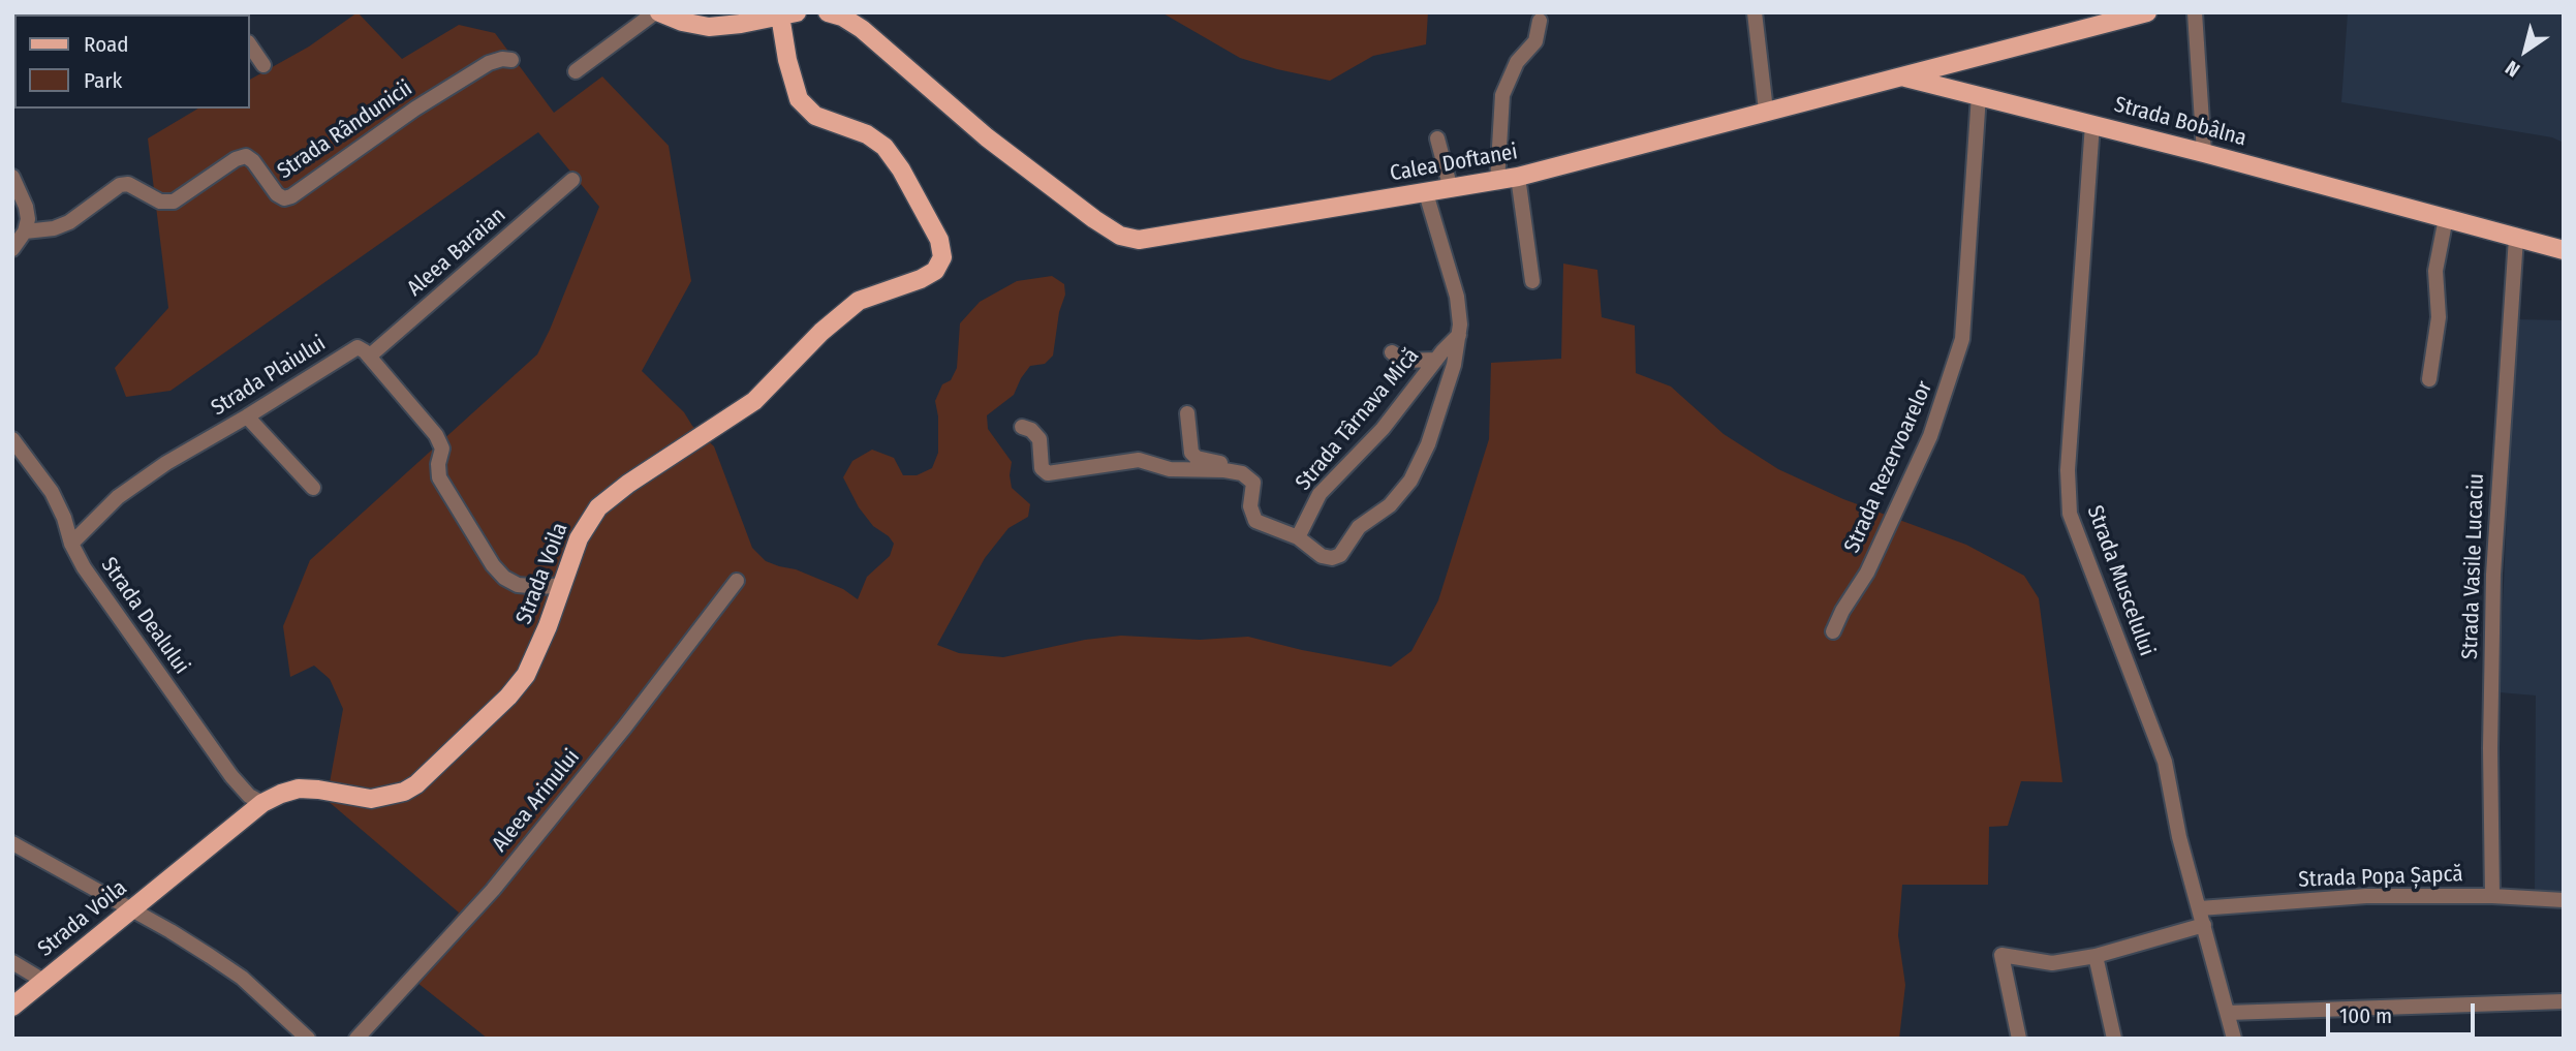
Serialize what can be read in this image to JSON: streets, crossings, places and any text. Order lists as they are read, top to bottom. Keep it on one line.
{"streets":{"main road":["Strada Bobâlna","Calea Doftanei","Strada Voila"],"street":["Strada Rândunicii","Aleea Baraian","Strada Plaiului","Strada Târnava Mică","Strada Rezervoarelor","Strada Vasile Lucaciu","Strada Muscelului","Strada Dealului","Aleea Arinului","Strada Popa Șapcă"]},"crossings":[["Strada Bobâlna","Calea Doftanei"],["Strada Bobâlna","Strada Rezervoarelor"],["Strada Bobâlna","Strada Vasile Lucaciu"],["Strada Bobâlna","Strada Muscelului"],["Aleea Baraian","Strada Plaiului"],["Strada Plaiului","Strada Dealului"],["Strada Vasile Lucaciu","Strada Popa Șapcă"],["Strada Voila","Strada Dealului"],["Strada Muscelului","Strada Popa Șapcă"]],"legend":["Road","Park"],"scale_bar":"100 m","north":"bottom left"}
